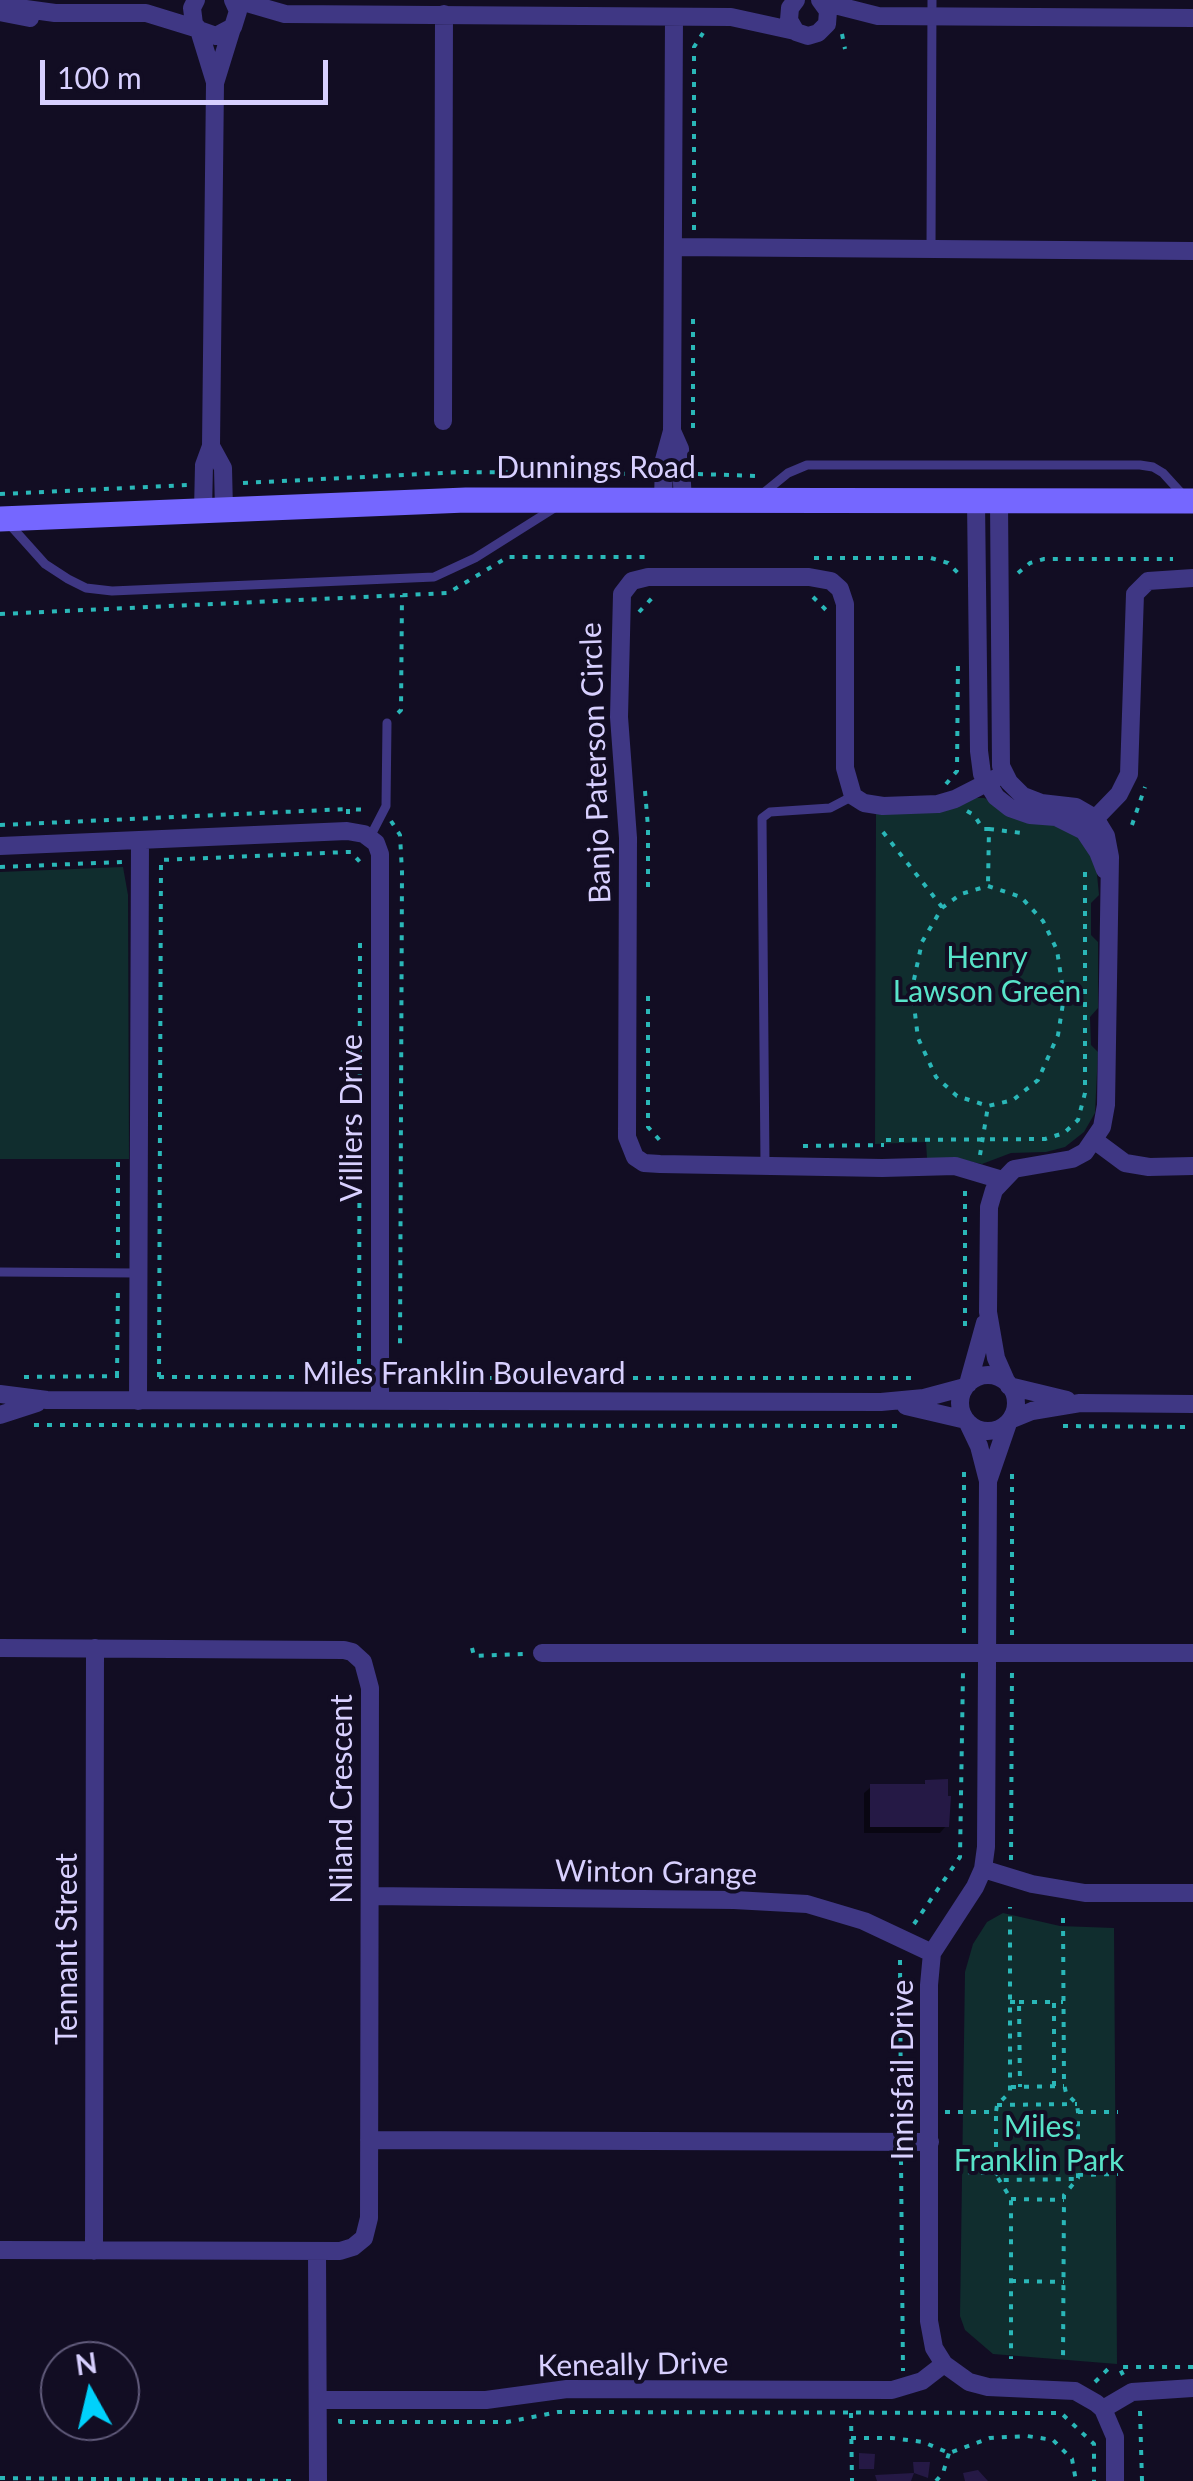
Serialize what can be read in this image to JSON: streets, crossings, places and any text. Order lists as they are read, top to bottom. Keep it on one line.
{"streets":{"street":["Dunnings Road","Banjo Paterson Circle","Villiers Drive","Miles Franklin Boulevard","Niland Crescent","Winton Grange","Tennant Street","Innisfail Drive","Keneally Drive"]},"crossings":[["Villiers Drive","Miles Franklin Boulevard"],["Miles Franklin Boulevard","Innisfail Drive"],["Niland Crescent","Winton Grange"],["Niland Crescent","Tennant Street"],["Winton Grange","Innisfail Drive"]],"parks":["Henry Lawson Green","Miles Franklin Park"],"scale_bar":"100 m","north":"top"}
